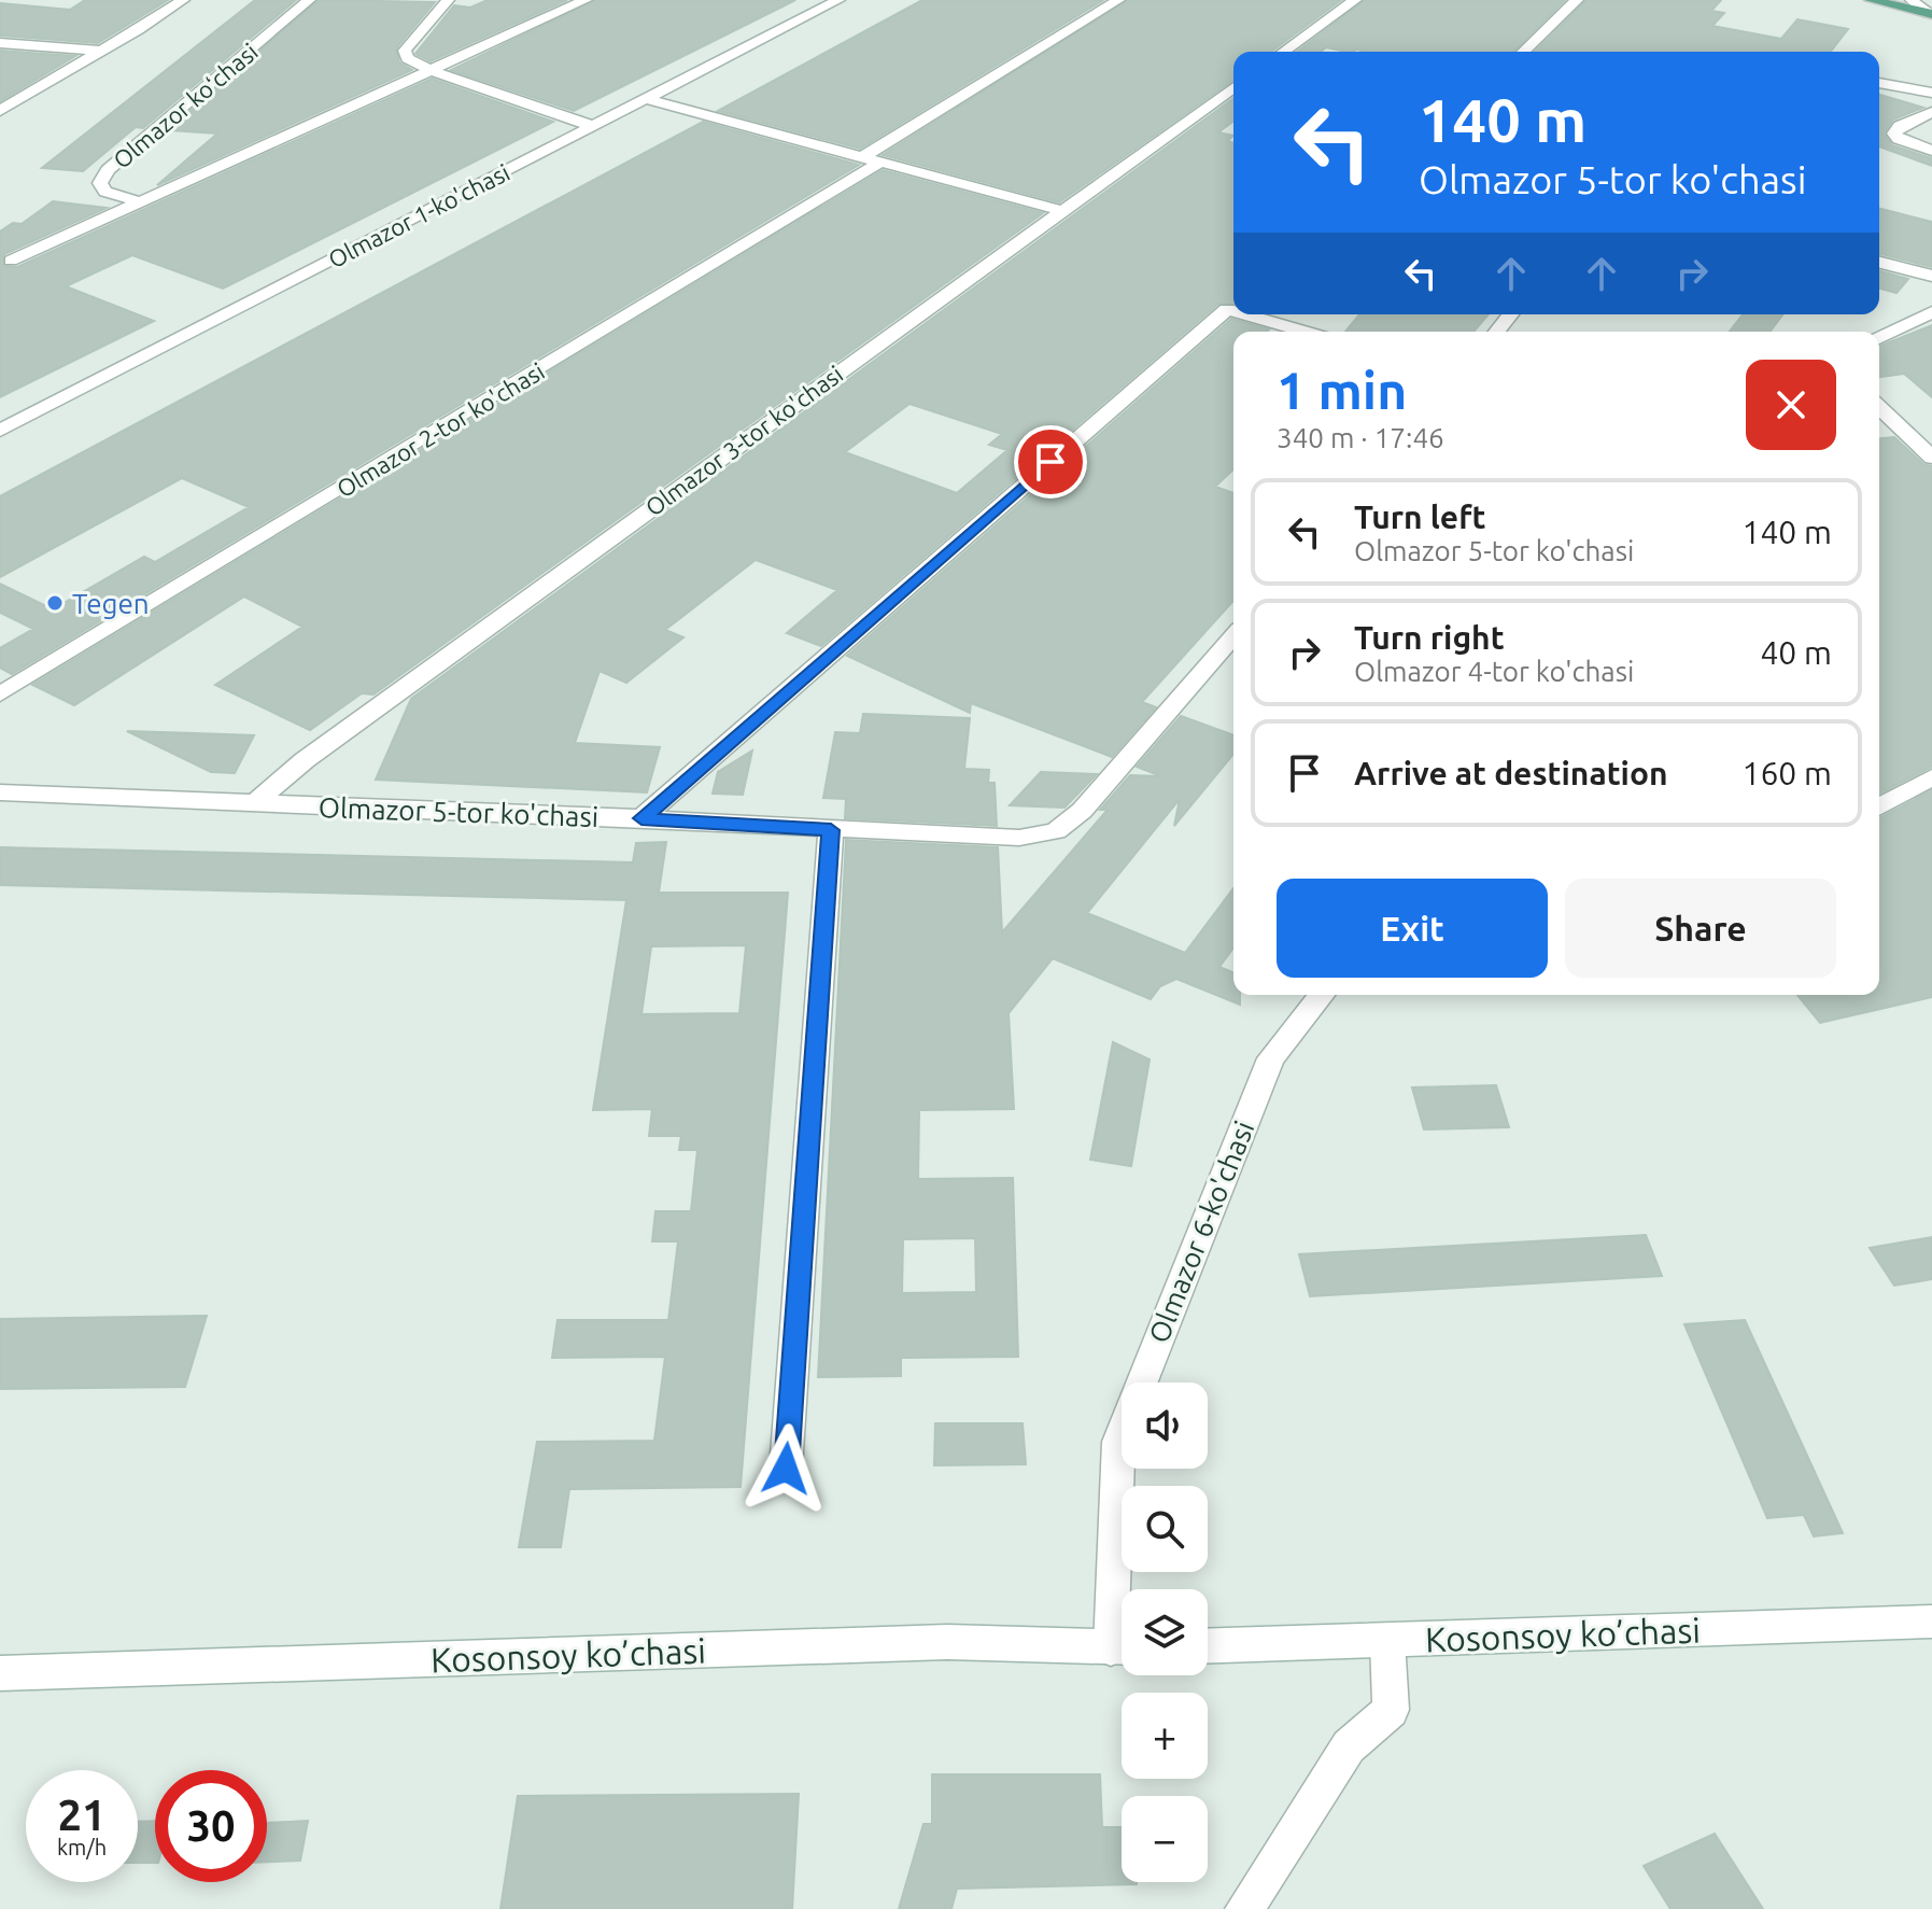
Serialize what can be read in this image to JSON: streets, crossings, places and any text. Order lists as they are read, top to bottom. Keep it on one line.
{"streets":{"street":["Olmazor koʻchasi","Olmazor 1-ko'chasi","Olmazor 2-tor ko'chasi","Olmazor 3-tor ko'chasi","Olmazor 5-tor ko'chasi","Olmazor 6-ko'chasi","Kosonsoy ko’chasi"]},"crossings":[["Olmazor 3-tor ko'chasi","Olmazor 5-tor ko'chasi"]],"places":["Tegen"],"page":{"turn":["140 m","Olmazor 5-tor ko'chasi"],"heading":["1 min","340 m · 17:46"],"list":[{"name":"Turn left","note":"Olmazor 5-tor ko'chasi","value":"140 m"},{"name":"Turn right","note":"Olmazor 4-tor ko'chasi","value":"40 m"},{"name":"Arrive at destination","value":"160 m"}],"buttons":["Exit","Share"],"map_buttons":["+","−"],"speed":"21 km/h","limit":"30"}}
